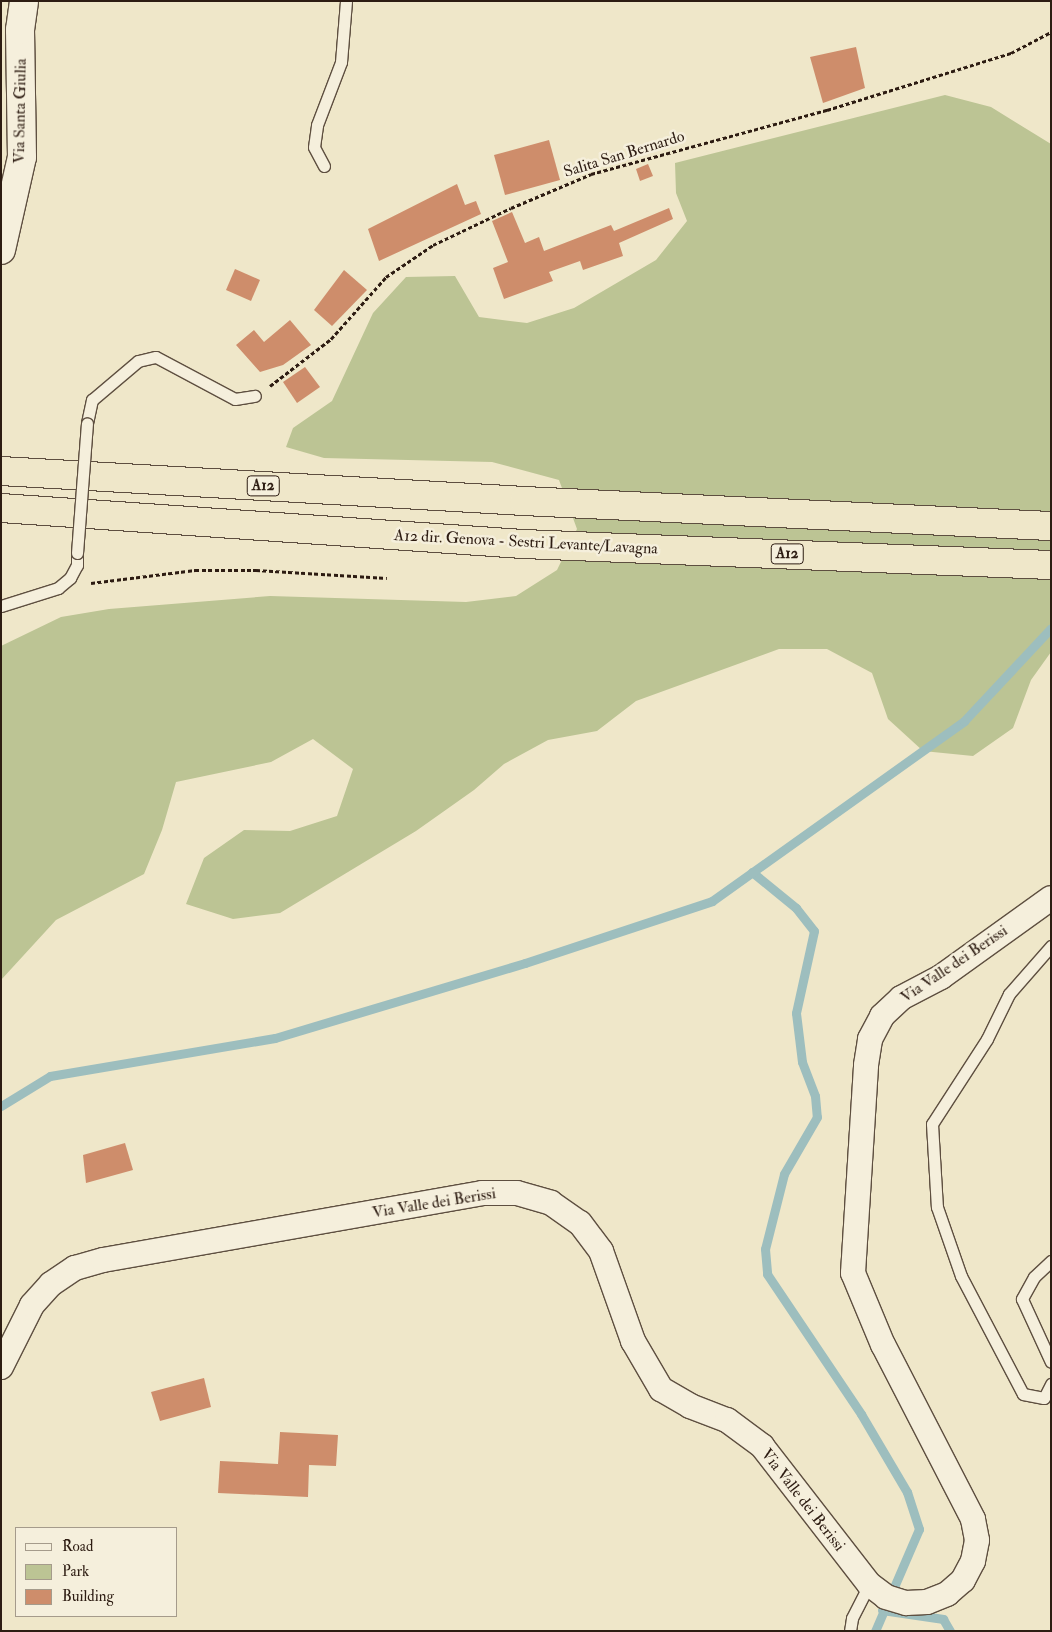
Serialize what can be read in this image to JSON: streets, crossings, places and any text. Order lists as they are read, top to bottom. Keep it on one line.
{"streets":{"highway":["A12","A12 dir. Genova - Sestri Levante/Lavagna"],"street":["Via Santa Giulia","Via Valle dei Berissi"],"path":["Salita San Bernardo"]},"legend":["Road","Park","Building"]}
